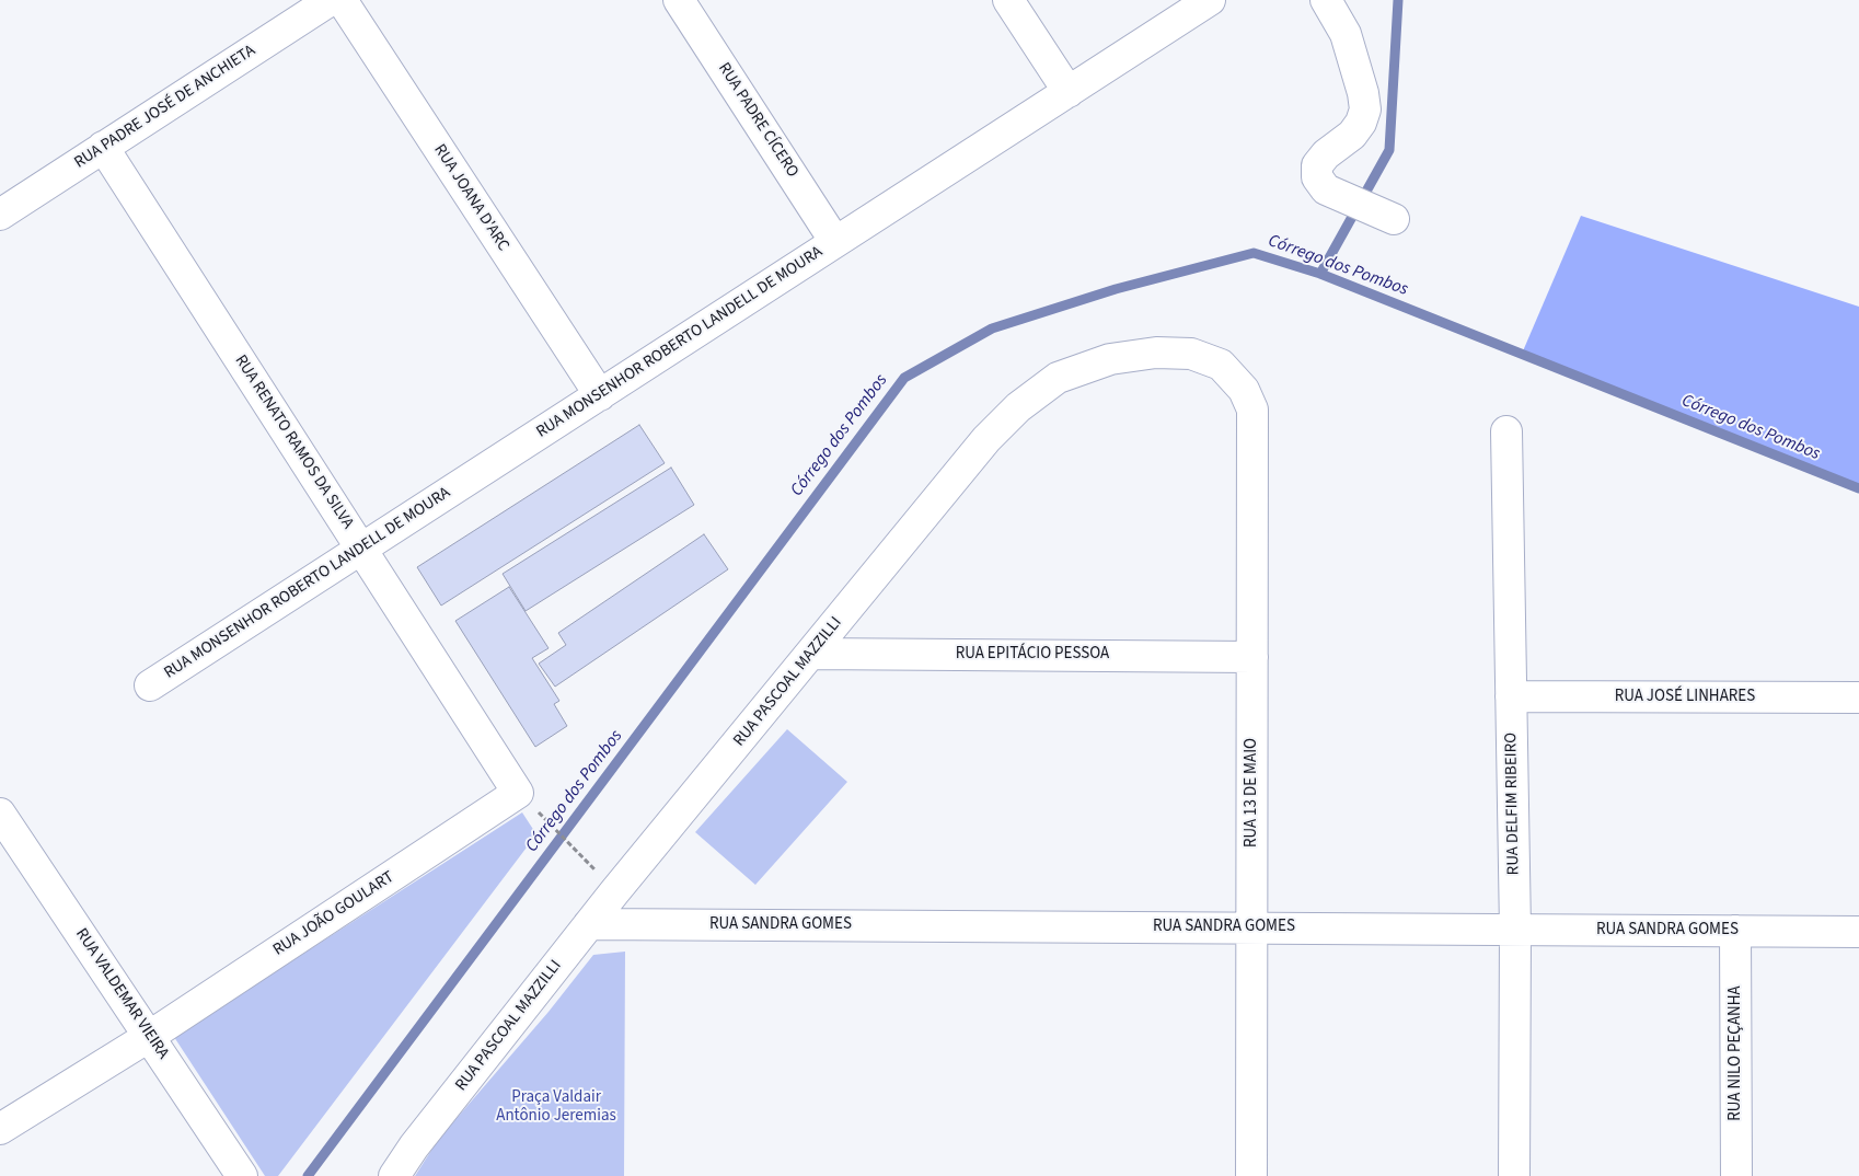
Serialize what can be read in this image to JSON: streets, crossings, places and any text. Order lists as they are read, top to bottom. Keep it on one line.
{"streets":{"street":["RUA PADRE JOSÉ DE ANCHIETA","RUA PADRE CÍCERO","RUA JOANA D'ARC","RUA MONSENHOR ROBERTO LANDELL DE MOURA","RUA RENATO RAMOS DA SILVA","RUA EPITÁCIO PESSOA","RUA PASCOAL MAZZILLI","RUA JOSÉ LINHARES","RUA 13 DE MAIO","RUA DELFIM RIBEIRO","RUA JOÃO GOULART","RUA SANDRA GOMES","RUA VALDEMAR VIEIRA","RUA NILO PEÇANHA"]},"crossings":[["RUA PADRE JOSÉ DE ANCHIETA","RUA RENATO RAMOS DA SILVA"],["RUA PADRE CÍCERO","RUA MONSENHOR ROBERTO LANDELL DE MOURA"],["RUA JOANA D'ARC","RUA MONSENHOR ROBERTO LANDELL DE MOURA"],["RUA MONSENHOR ROBERTO LANDELL DE MOURA","RUA RENATO RAMOS DA SILVA"],["RUA RENATO RAMOS DA SILVA","RUA JOÃO GOULART"],["RUA EPITÁCIO PESSOA","RUA PASCOAL MAZZILLI"],["RUA EPITÁCIO PESSOA","RUA 13 DE MAIO"],["RUA PASCOAL MAZZILLI","RUA 13 DE MAIO"],["RUA PASCOAL MAZZILLI","RUA SANDRA GOMES"],["RUA JOSÉ LINHARES","RUA DELFIM RIBEIRO"],["RUA 13 DE MAIO","RUA SANDRA GOMES"],["RUA DELFIM RIBEIRO","RUA SANDRA GOMES"],["RUA JOÃO GOULART","RUA VALDEMAR VIEIRA"],["RUA SANDRA GOMES","RUA NILO PEÇANHA"]],"water":["Córrego dos Pombos"],"parks":["Praça Valdair Antônio Jeremias"]}
